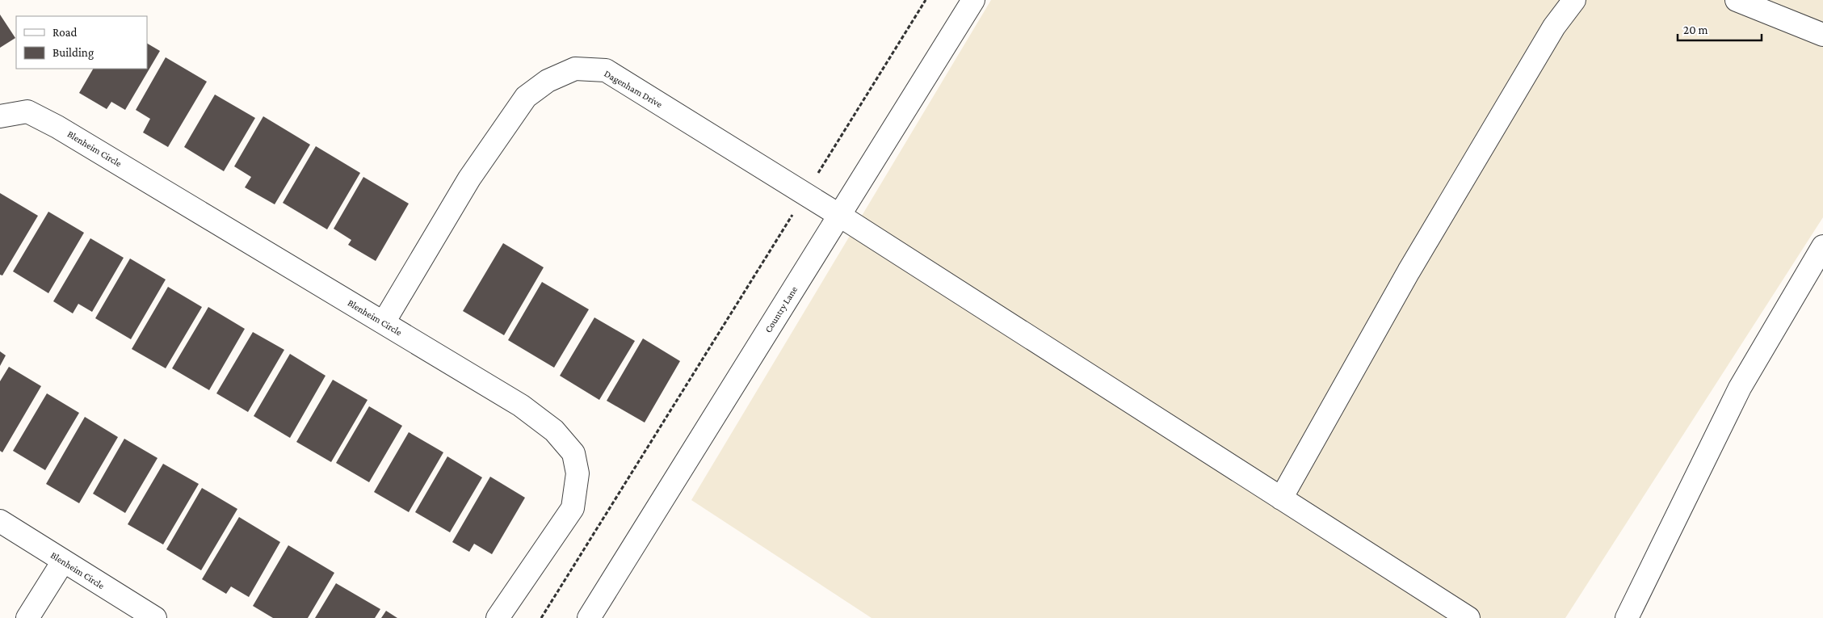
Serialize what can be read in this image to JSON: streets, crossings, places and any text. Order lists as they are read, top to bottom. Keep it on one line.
{"streets":{"street":["Dagenham Drive","Blenheim Circle","Country Lane"]},"crossings":[["Dagenham Drive","Blenheim Circle"],["Dagenham Drive","Country Lane"]],"legend":["Road","Building"],"scale_bar":"20 m"}
